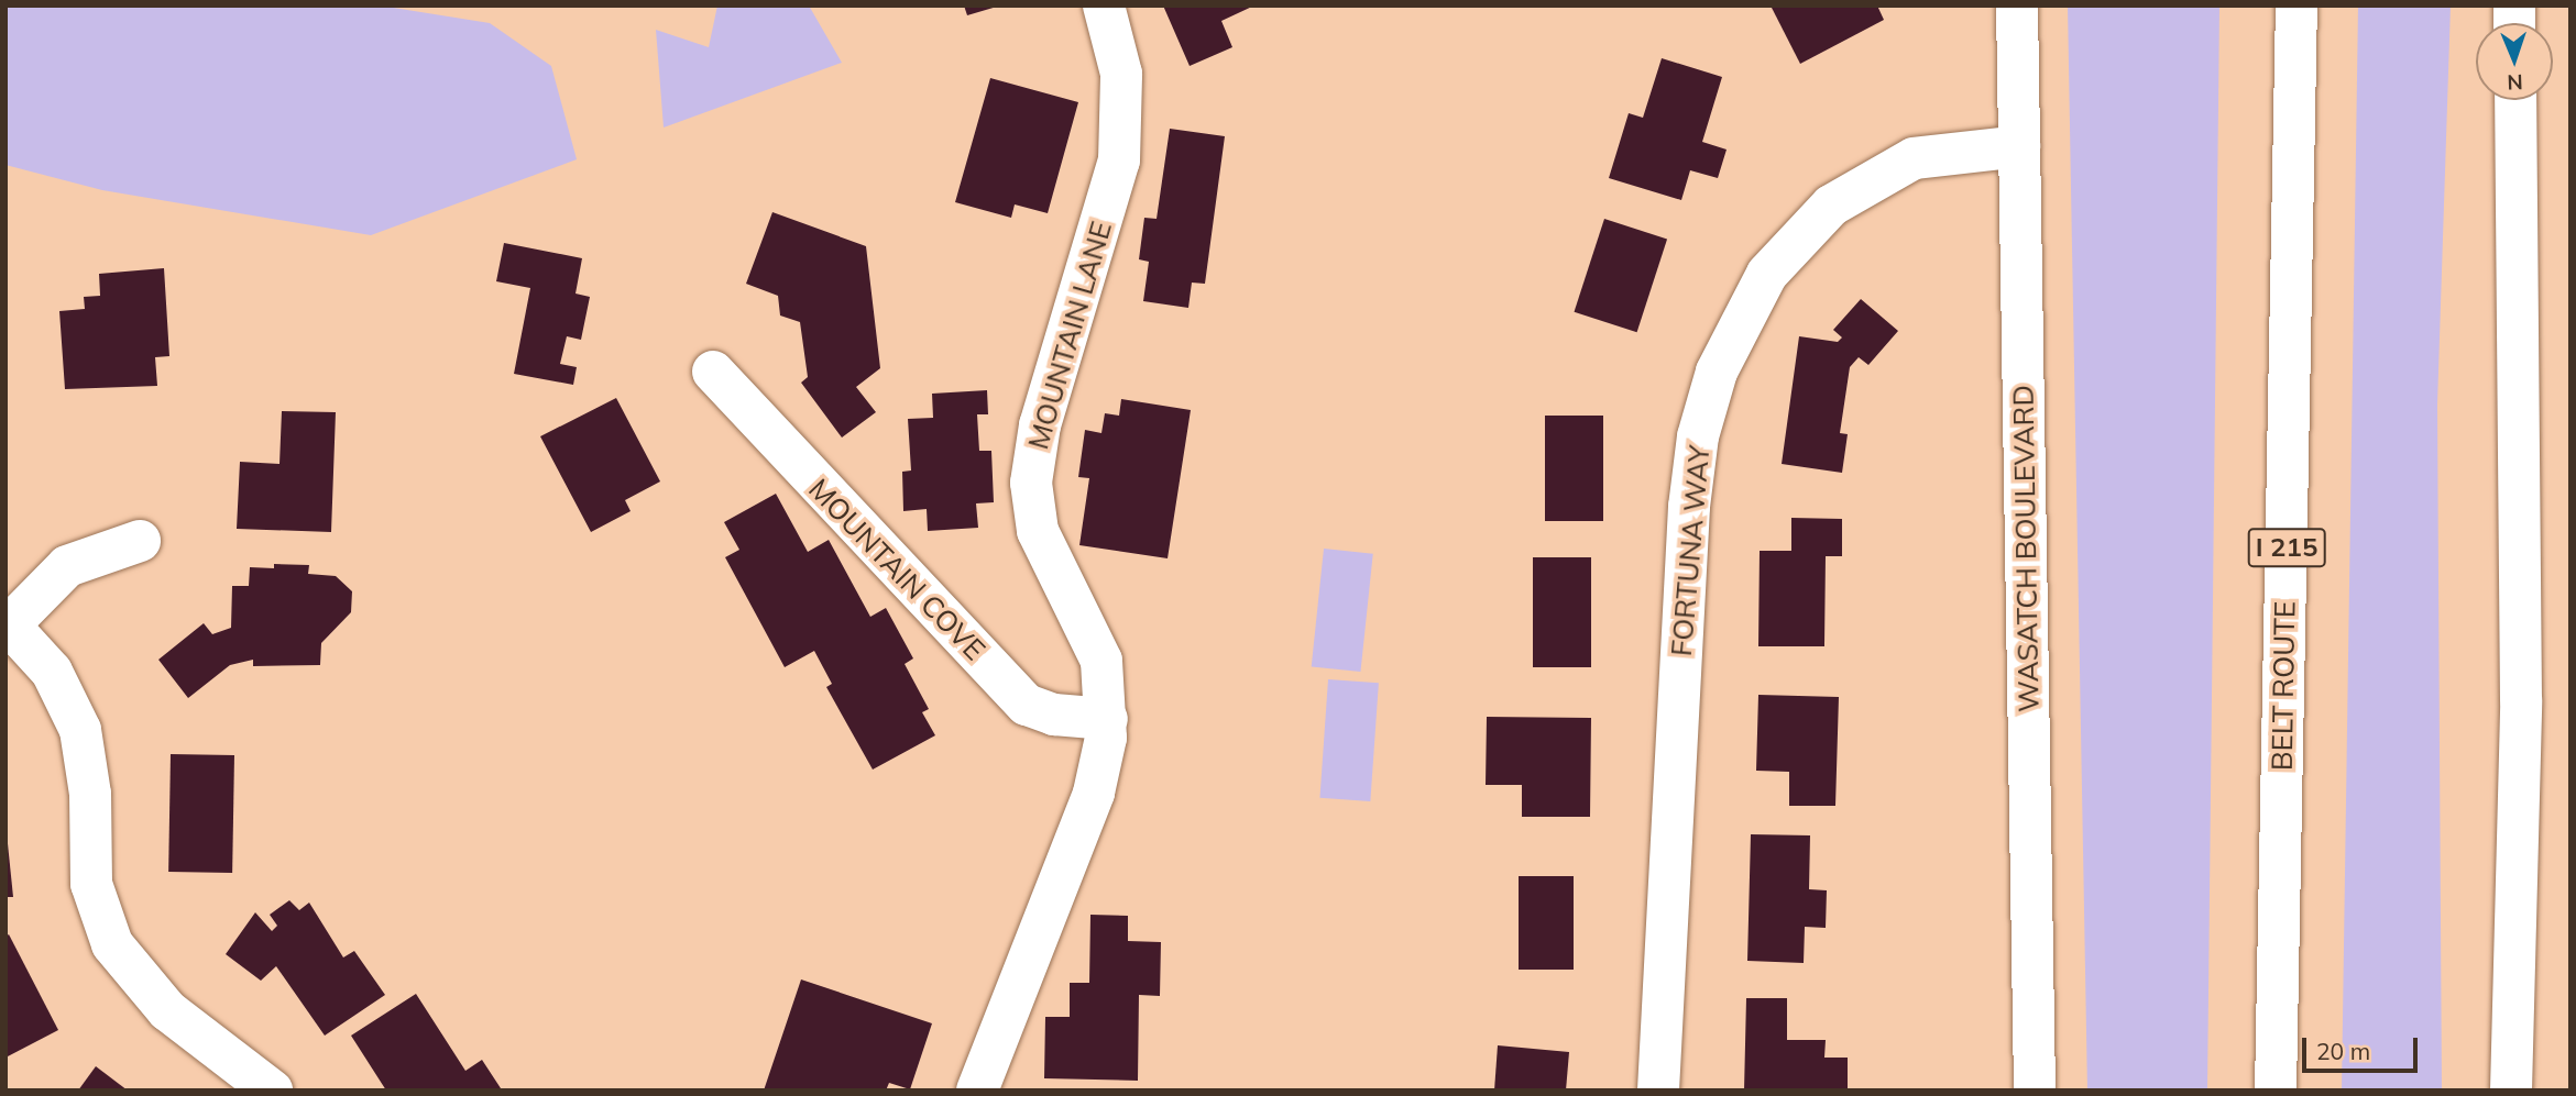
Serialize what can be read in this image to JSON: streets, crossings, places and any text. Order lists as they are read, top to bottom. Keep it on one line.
{"streets":{"main road":["MOUNTAIN LANE","I 215","WASATCH BOULEVARD","FORTUNA WAY","MOUNTAIN COVE","BELT ROUTE"]},"crossings":[["MOUNTAIN LANE","MOUNTAIN COVE"],["WASATCH BOULEVARD","FORTUNA WAY"]],"scale_bar":"20 m","north":"bottom"}
